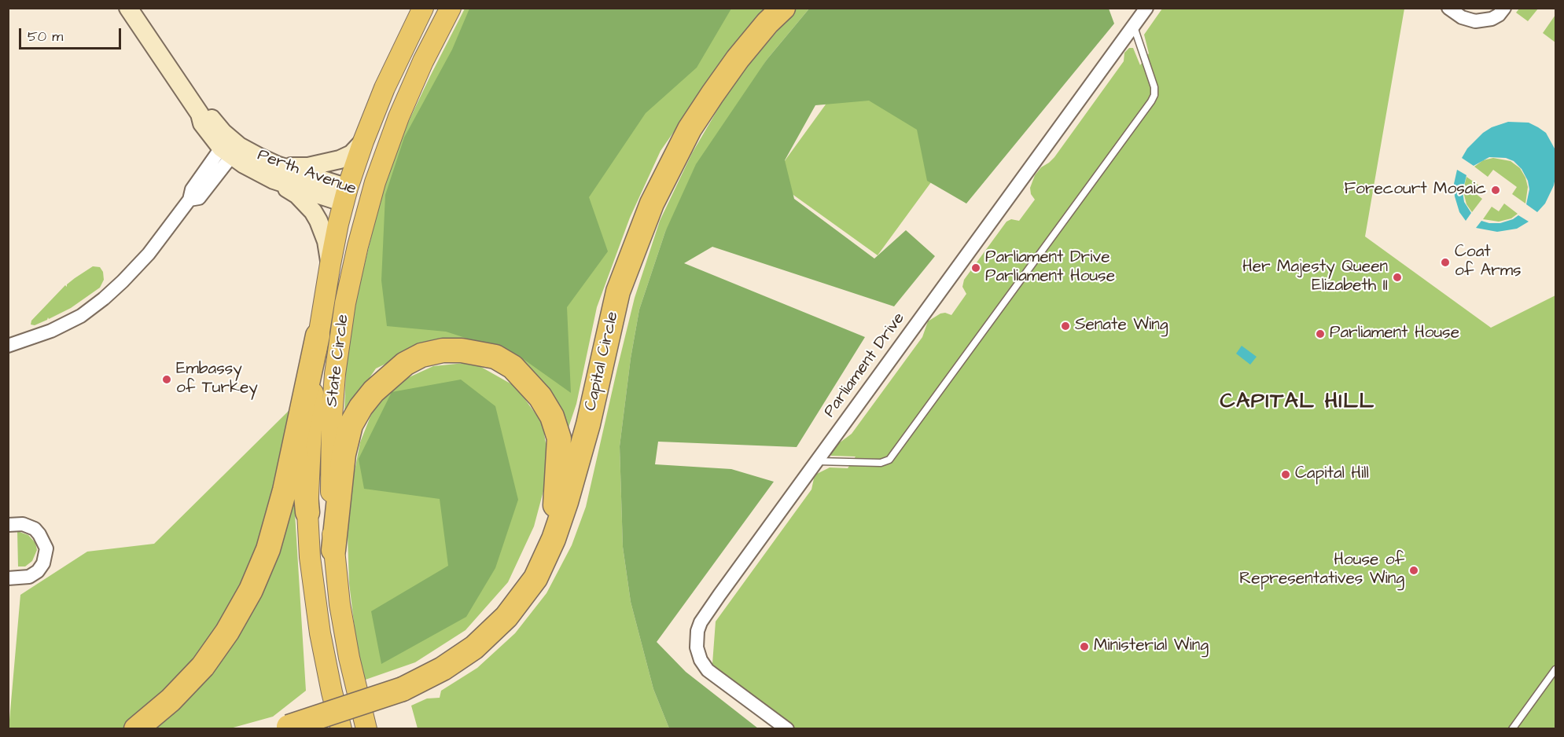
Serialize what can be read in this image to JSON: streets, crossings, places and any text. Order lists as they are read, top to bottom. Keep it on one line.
{"streets":{"highway":["Capital Circle"],"main road":["Perth Avenue","State Circle"],"street":["Parliament Drive"]},"crossings":[["Perth Avenue","State Circle"]],"districts":["CAPITAL HILL"],"places":["Forecourt Mosaic","Coat of Arms","Parliament Drive Parliament House","Her Majesty Queen Elizabeth II","Senate Wing","Parliament House","Embassy of Turkey","Capital Hill","House of Representatives Wing","Ministerial Wing"],"scale_bar":"50 m"}
